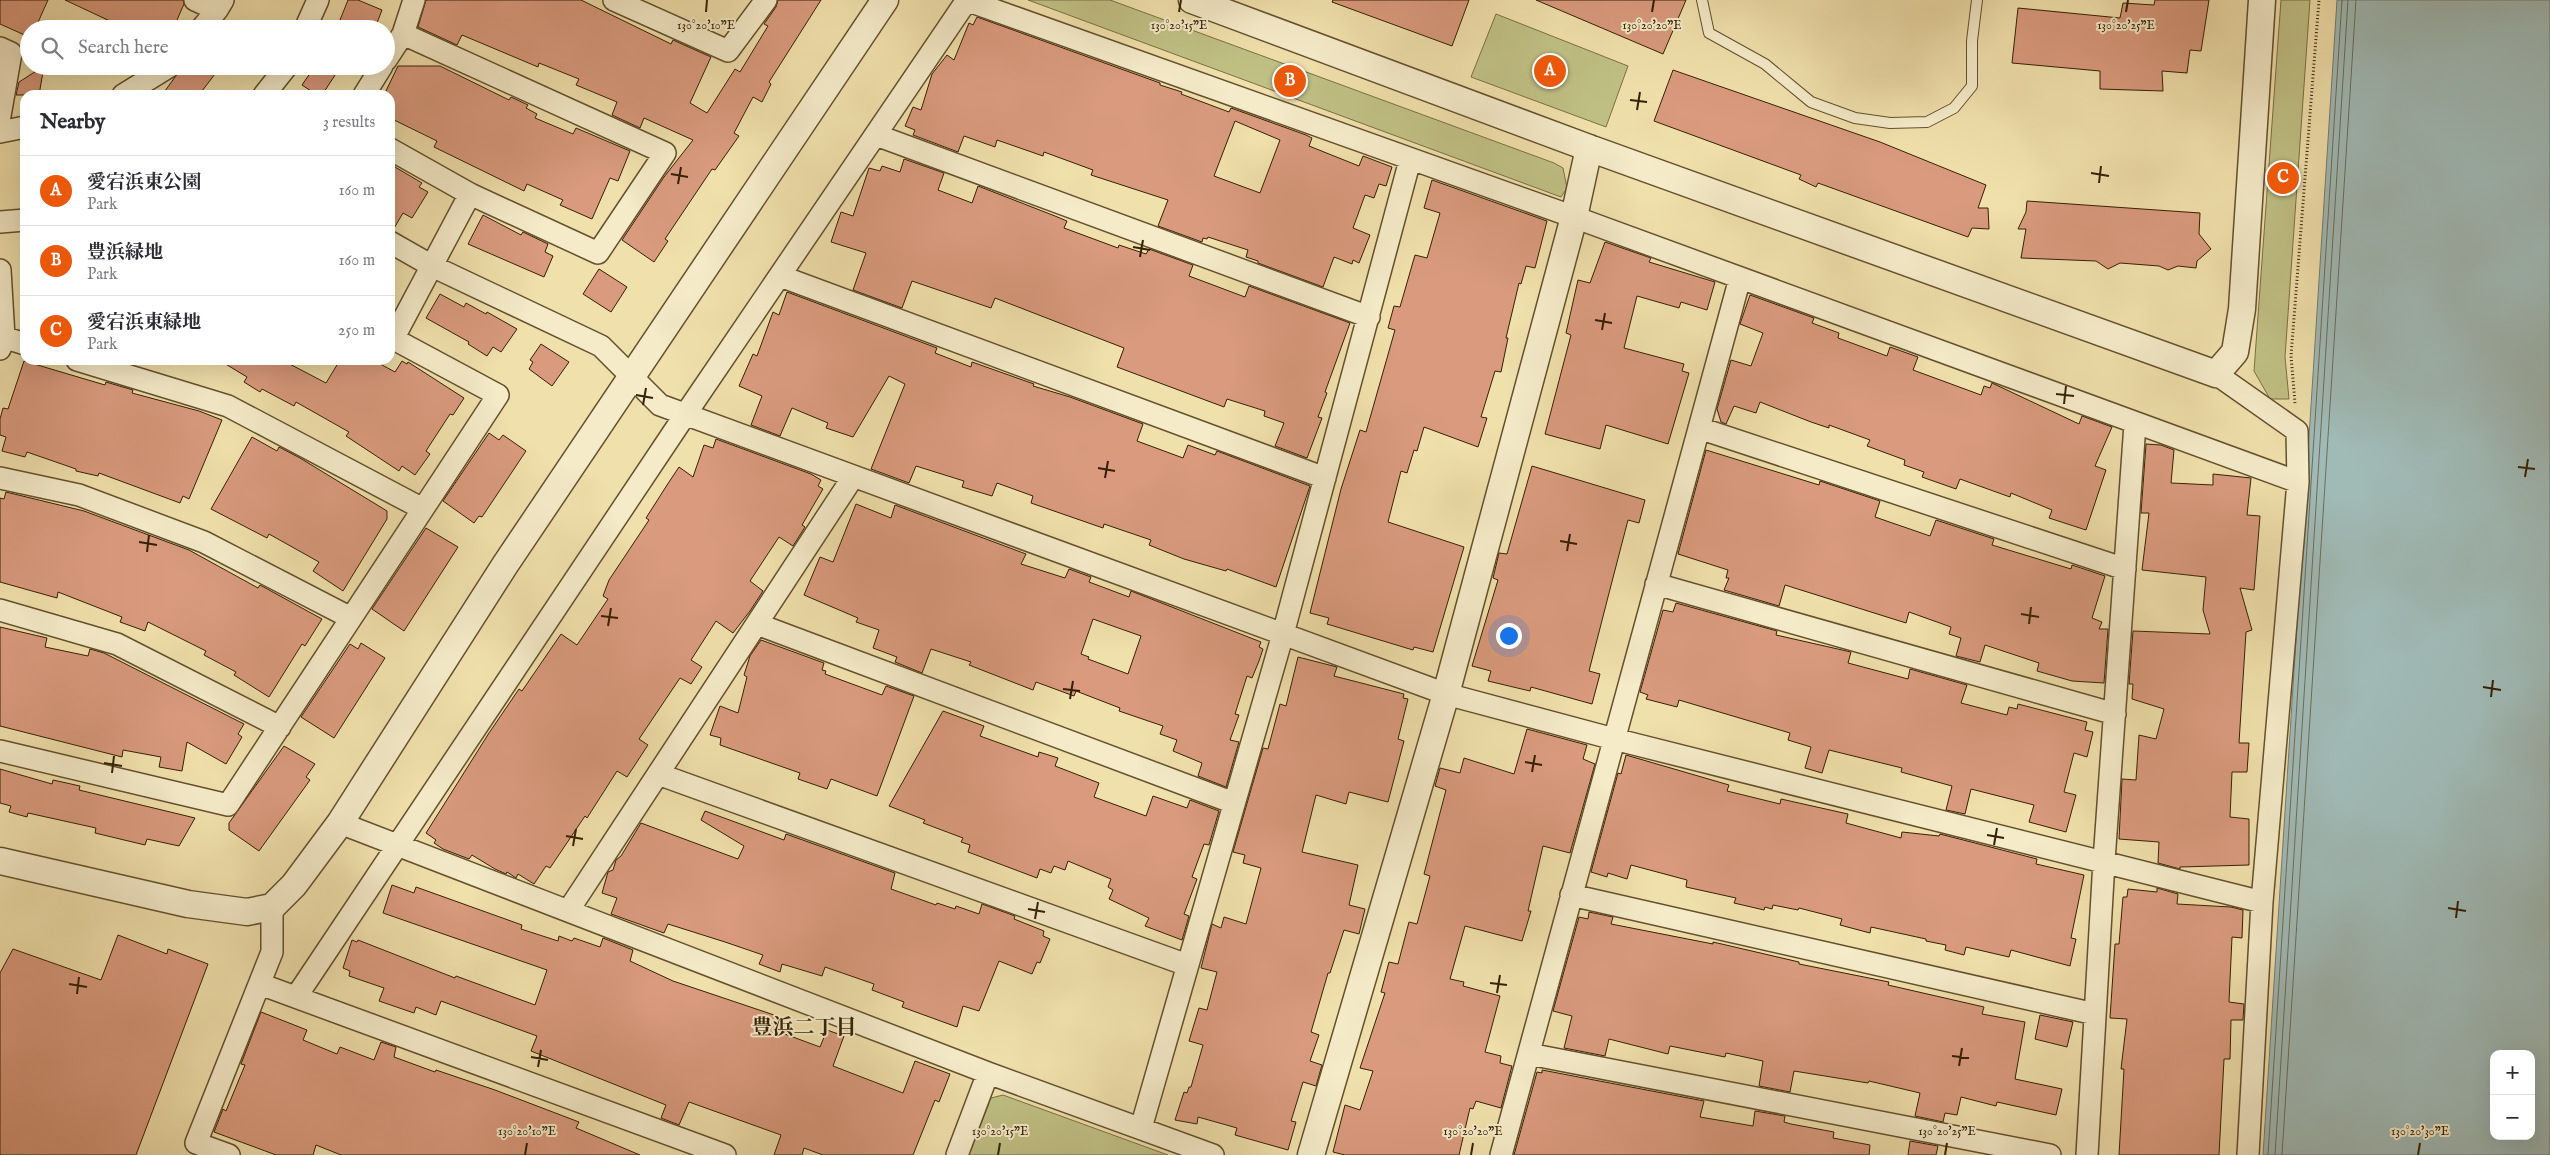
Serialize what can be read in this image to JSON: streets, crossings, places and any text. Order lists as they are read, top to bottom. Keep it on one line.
{"districts":["豊浜二丁目"],"page":{"search":"Search here","pins":["A","B","C"],"heading":["Nearby","3 results"],"list":[{"mark":"A","name":"愛宕浜東公園","note":"Park","value":"160 m"},{"mark":"B","name":"豊浜緑地","note":"Park","value":"160 m"},{"mark":"C","name":"愛宕浜東緑地","note":"Park","value":"250 m"}],"map_buttons":["+","−"]},"coordinates":["130°20'10\"E","130°20'15\"E","130°20'20\"E","130°20'25\"E","130°20'30\"E"]}
